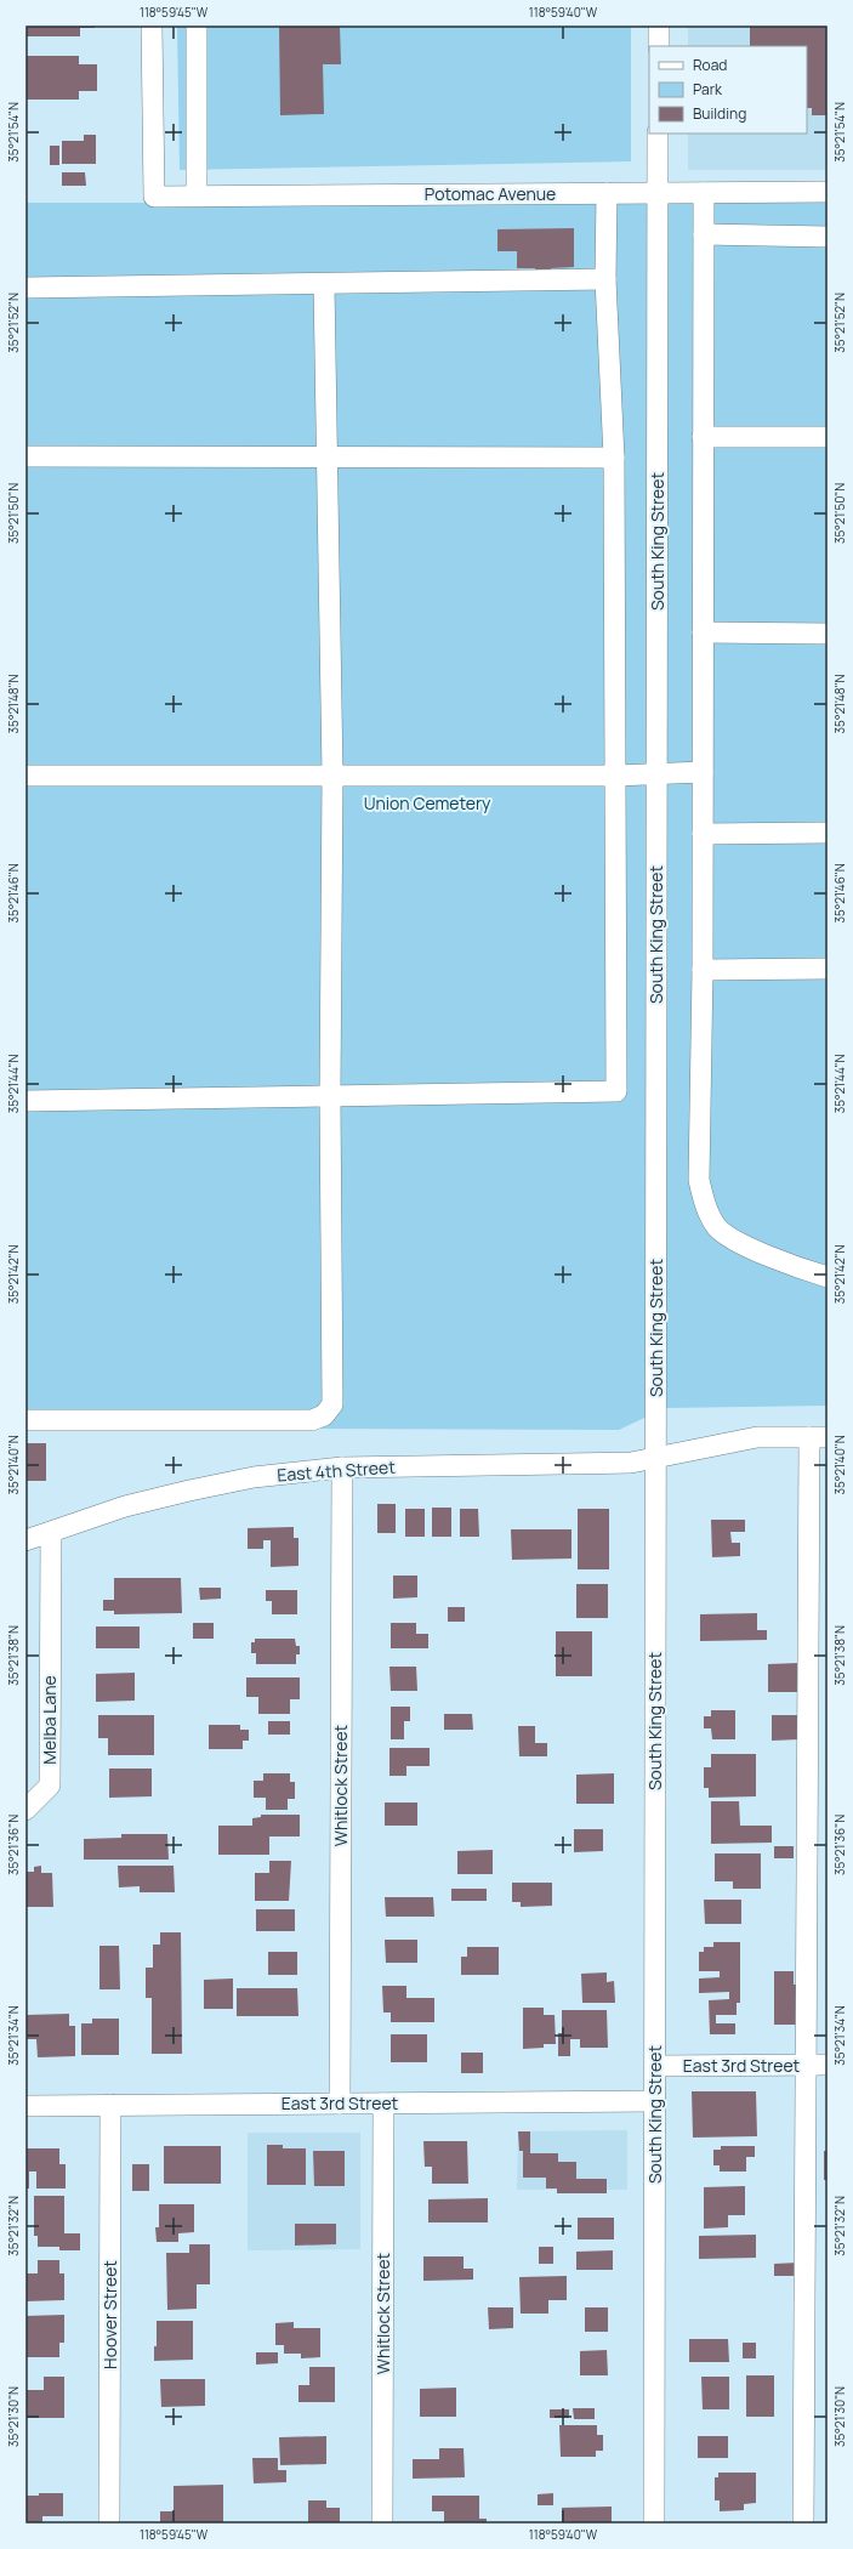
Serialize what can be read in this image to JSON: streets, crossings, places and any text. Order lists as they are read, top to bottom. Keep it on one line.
{"streets":{"street":["Potomac Avenue","South King Street","East 4th Street","Melba Lane","Whitlock Street","East 3rd Street","Hoover Street"]},"crossings":[["Potomac Avenue","South King Street"],["South King Street","East 4th Street"],["South King Street","East 3rd Street"],["East 4th Street","Melba Lane"],["East 4th Street","Whitlock Street"],["Whitlock Street","East 3rd Street"],["East 3rd Street","Hoover Street"]],"parks":["Union Cemetery"],"legend":["Road","Park","Building"],"coordinates":["118°59'45\"W","118°59'40\"W","35°21'54\"N","35°21'52\"N","35°21'50\"N","35°21'48\"N","35°21'46\"N","35°21'44\"N","35°21'42\"N","35°21'40\"N","35°21'38\"N","35°21'36\"N","35°21'34\"N","35°21'32\"N","35°21'30\"N"]}
